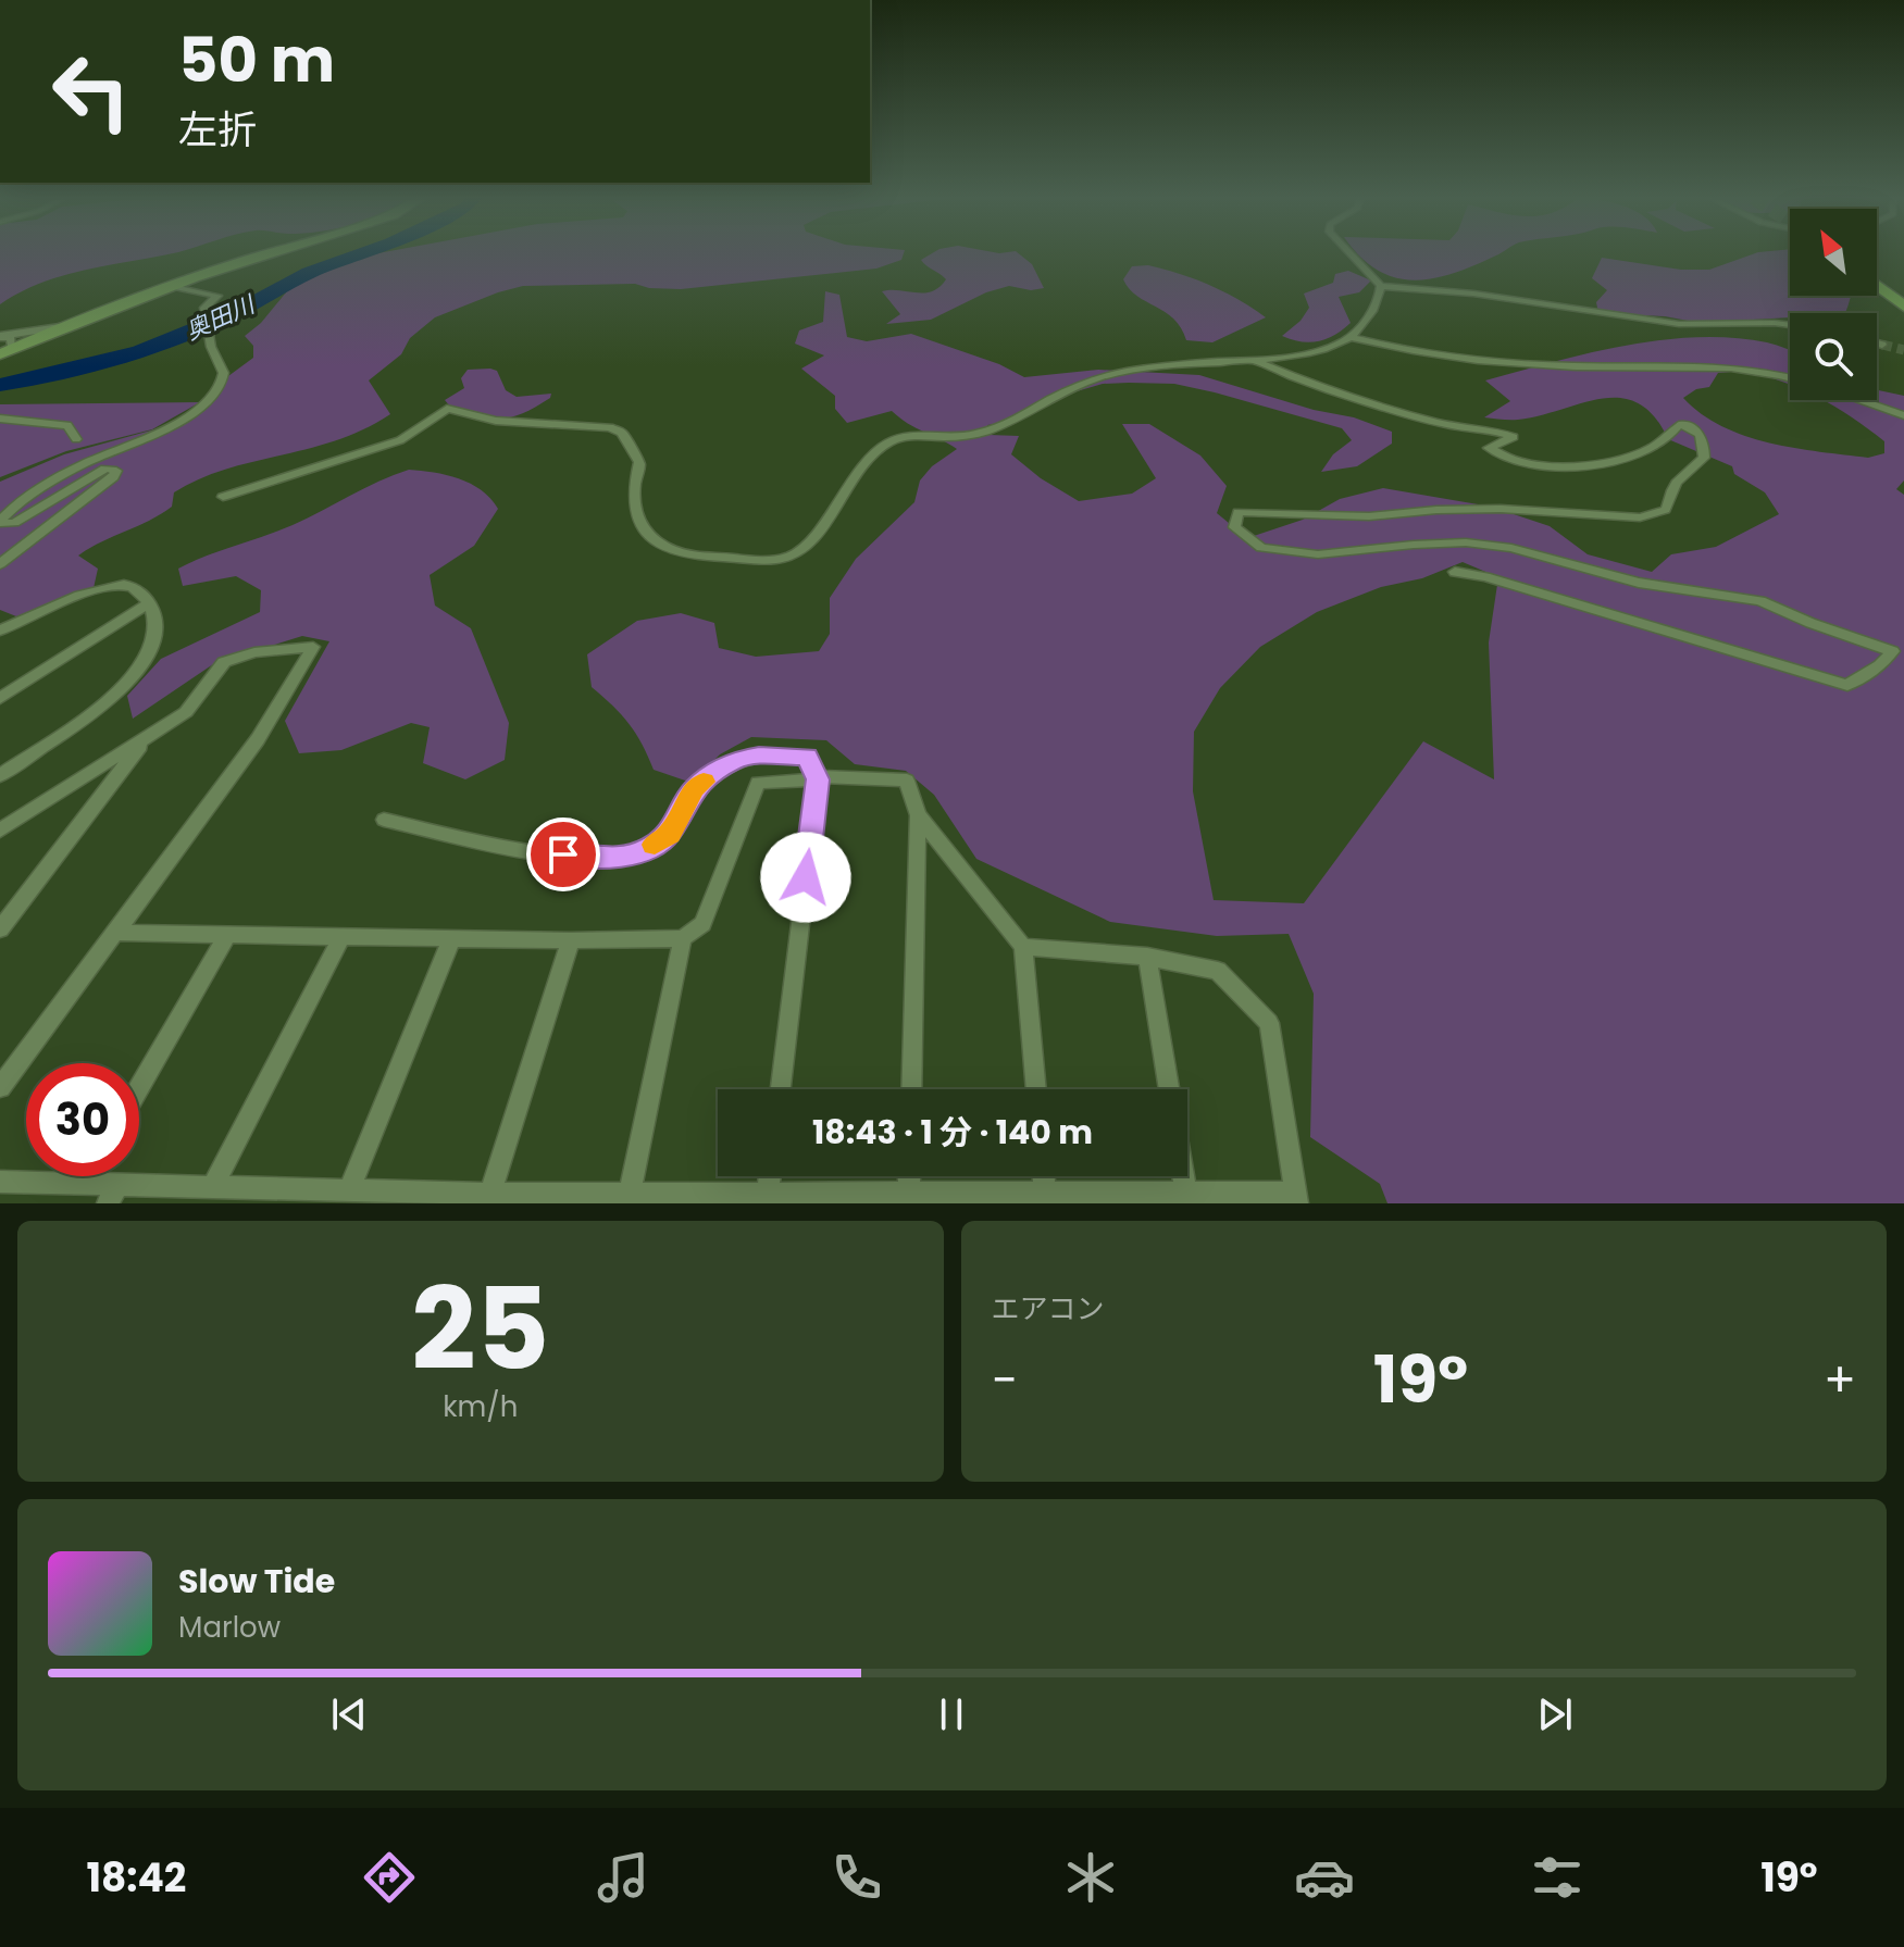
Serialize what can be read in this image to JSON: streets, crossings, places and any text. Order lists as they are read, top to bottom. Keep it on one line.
{"water":["奥田川"],"north":"top left","page":{"turn":["50 m","左折"],"limit":"30","trip":"18:43 · 1 分 · 140 m","tile":[["25","km/h"],"エアコン"],"heat":["−","19°","+"],"song":["Slow Tide","Marlow"],"tabs":["18:42","19°"]}}
